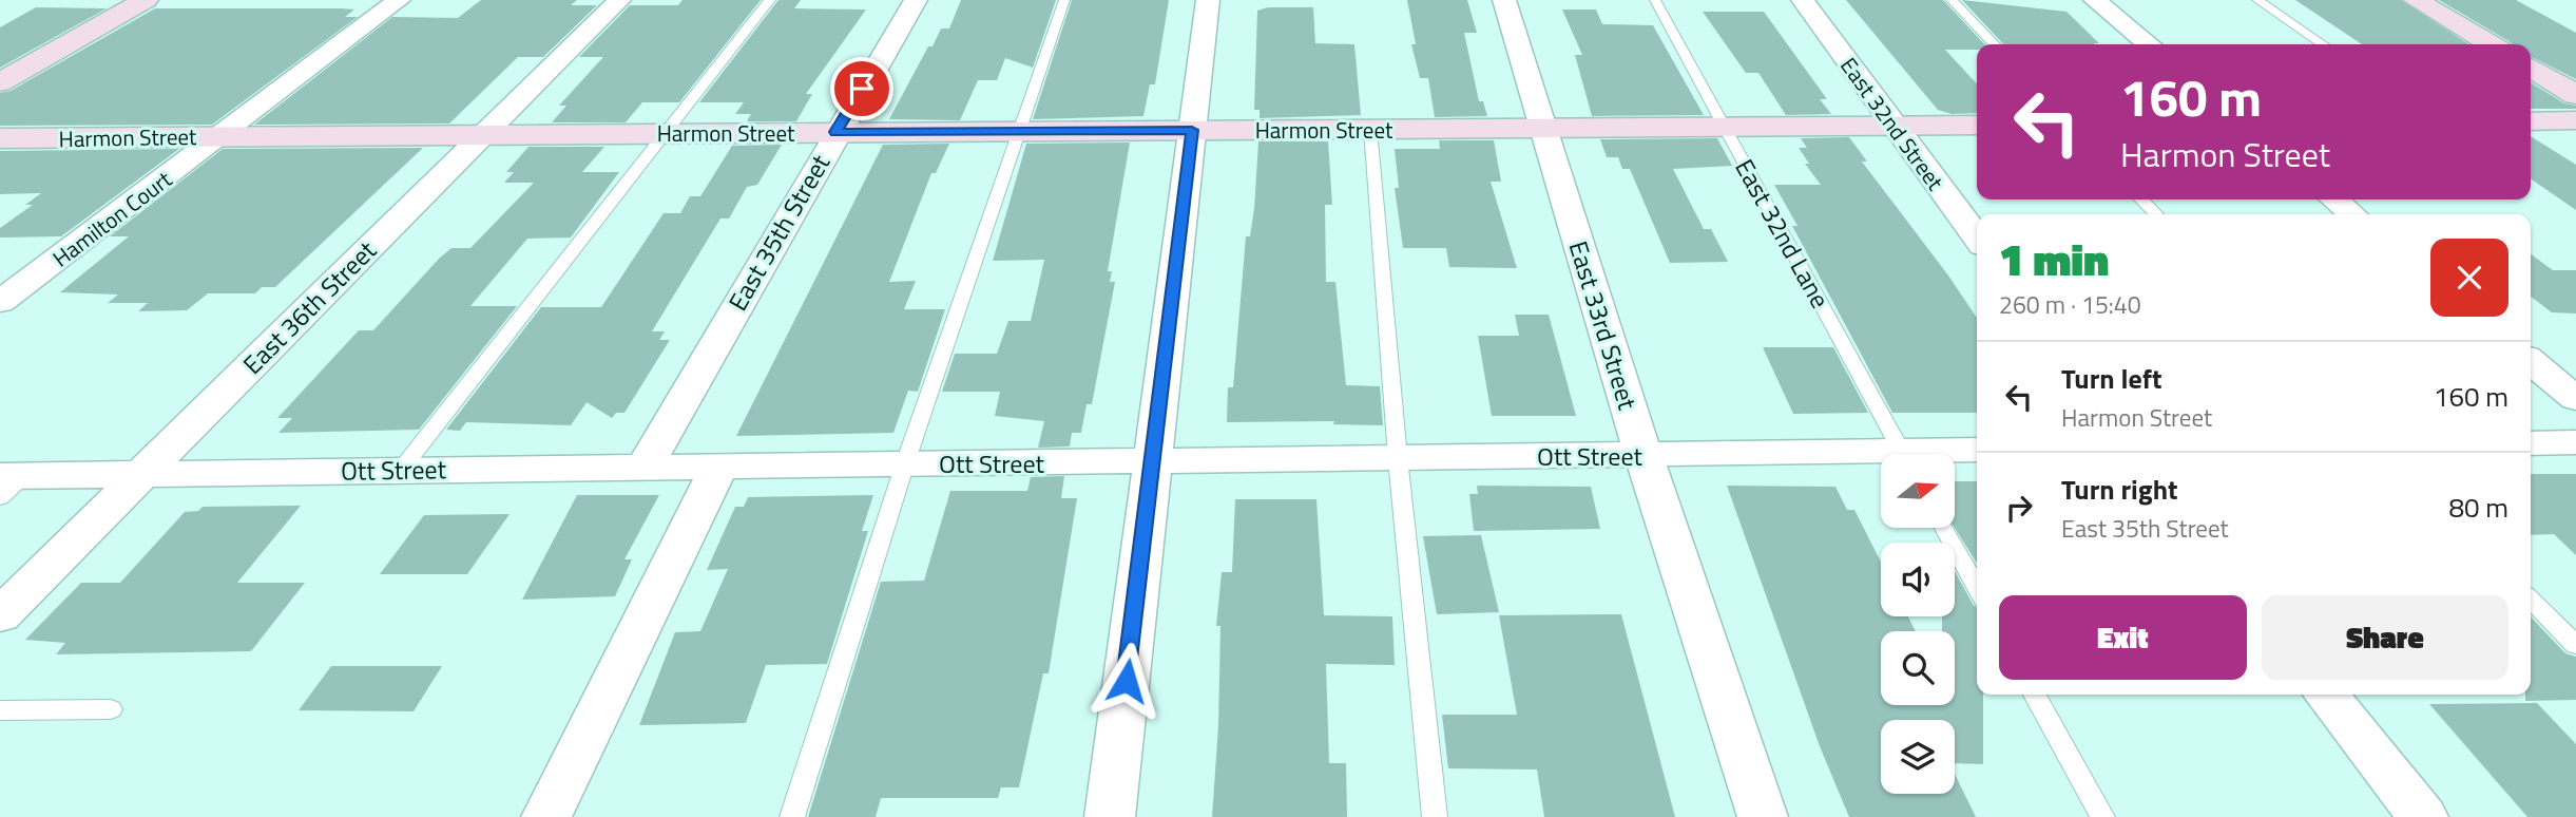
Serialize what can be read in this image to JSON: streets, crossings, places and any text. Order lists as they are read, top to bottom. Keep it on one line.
{"streets":{"main road":["Harmon Street"],"street":["East 32nd Street","Hamilton Court","East 35th Street","East 36th Street","East 33rd Street","Ott Street"],"lane":["East 32nd Lane"]},"crossings":[["East 32nd Street","Harmon Street"],["Harmon Street","Hamilton Court"],["Harmon Street","East 35th Street"],["Harmon Street","East 32nd Lane"],["Harmon Street","East 36th Street"],["Harmon Street","East 33rd Street"],["East 35th Street","Ott Street"],["East 36th Street","Ott Street"],["East 33rd Street","Ott Street"]],"north":"right","page":{"turn":["160 m","Harmon Street"],"heading":["1 min","260 m · 15:40"],"list":[{"name":"Turn left","note":"Harmon Street","value":"160 m"},{"name":"Turn right","note":"East 35th Street","value":"80 m"}],"buttons":["Exit","Share"]}}
